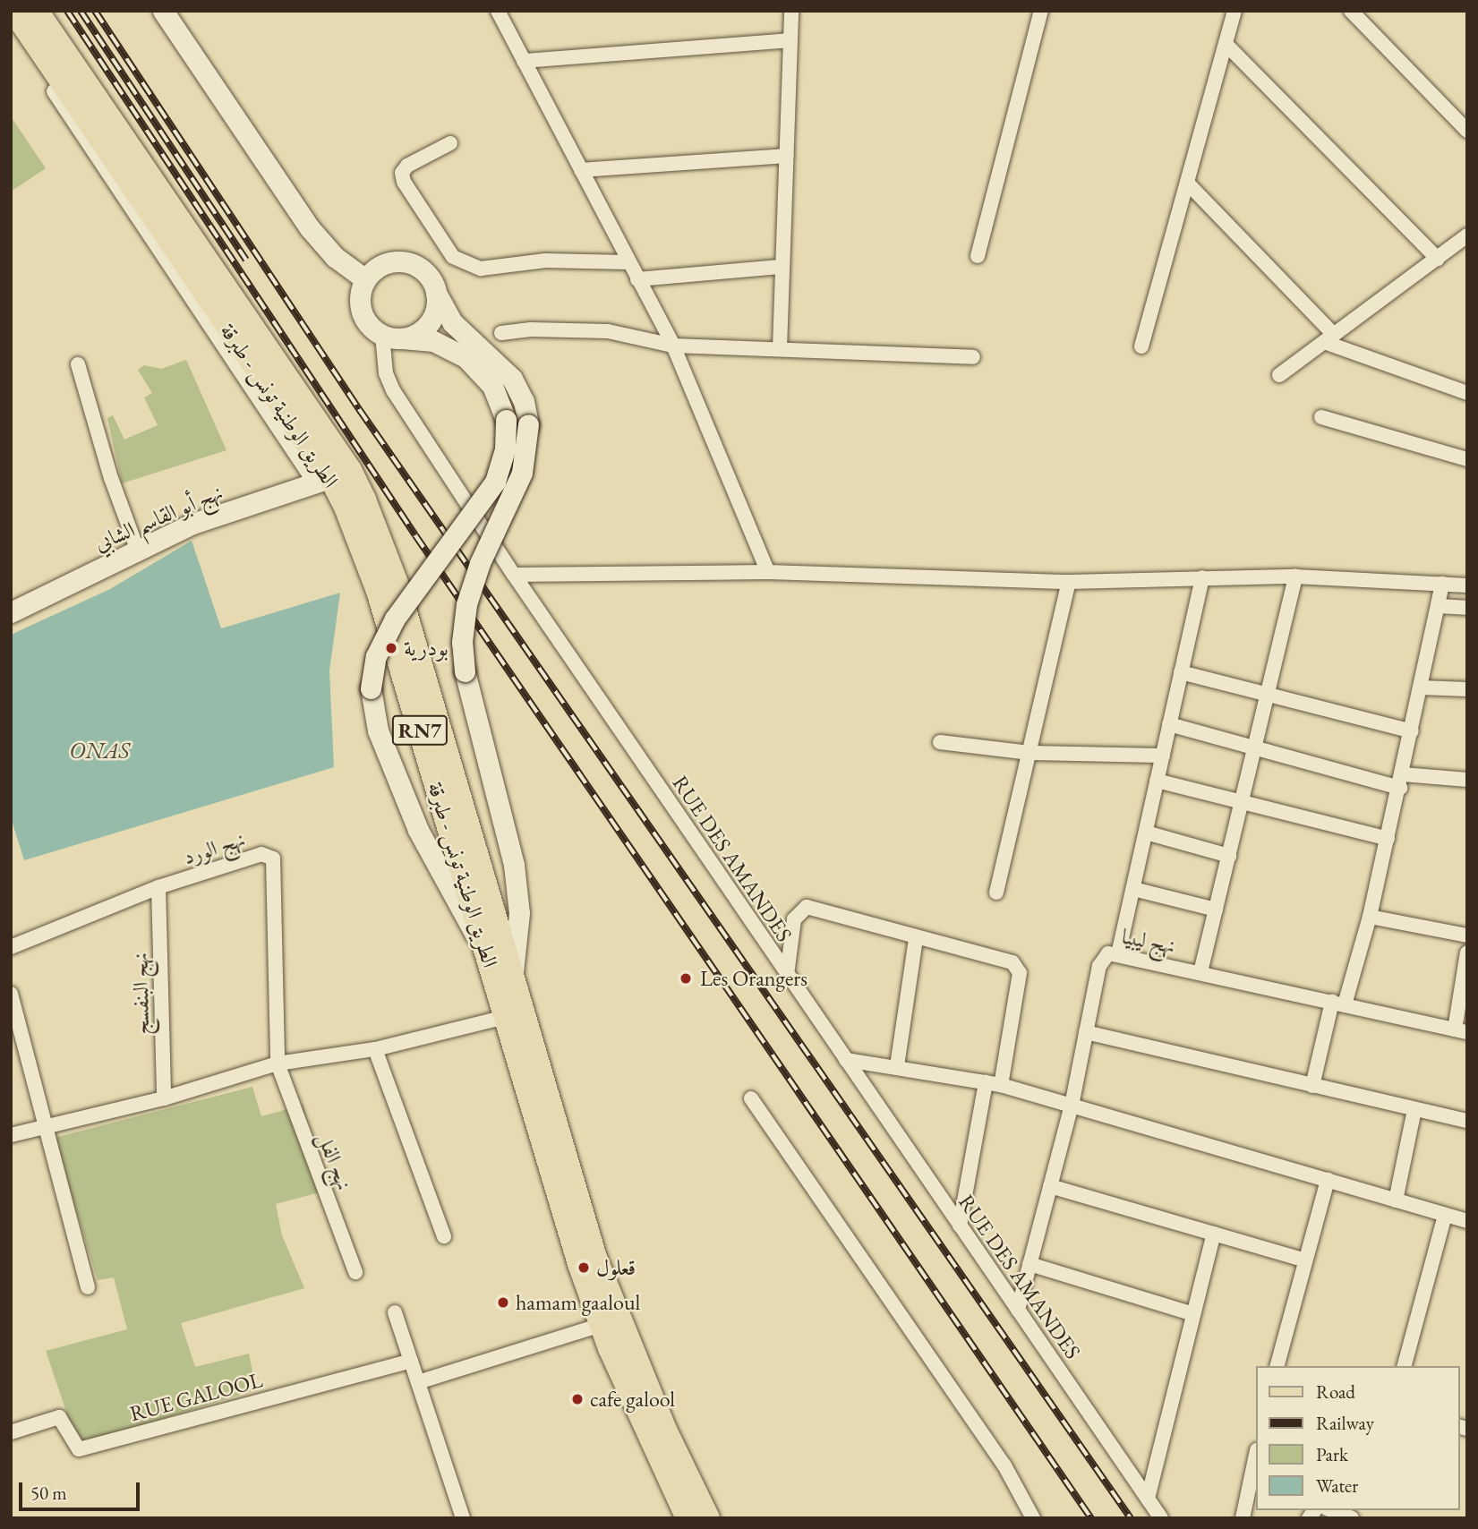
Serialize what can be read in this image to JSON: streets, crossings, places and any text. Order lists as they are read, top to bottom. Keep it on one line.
{"streets":{"main road":["الطريق الوطنية تونس - طبرقة","RN7"],"street":["نهج أبو القاسم الشابي","نهج الورد","RUE DES AMANDES","نهج ليبيا","نهج البنفسج","نهج الفل","RUE GALOOL"]},"crossings":[["الطريق الوطنية تونس - طبرقة","نهج أبو القاسم الشابي"],["نهج الورد","نهج البنفسج"],["نهج الورد","نهج الفل"],["RUE DES AMANDES","نهج ليبيا"]],"water":["ONAS"],"places":["بودرية","Les Orangers","قعلول","hamam gaaloul","cafe galool"],"legend":["Road","Railway","Park","Water"],"scale_bar":"50 m"}
